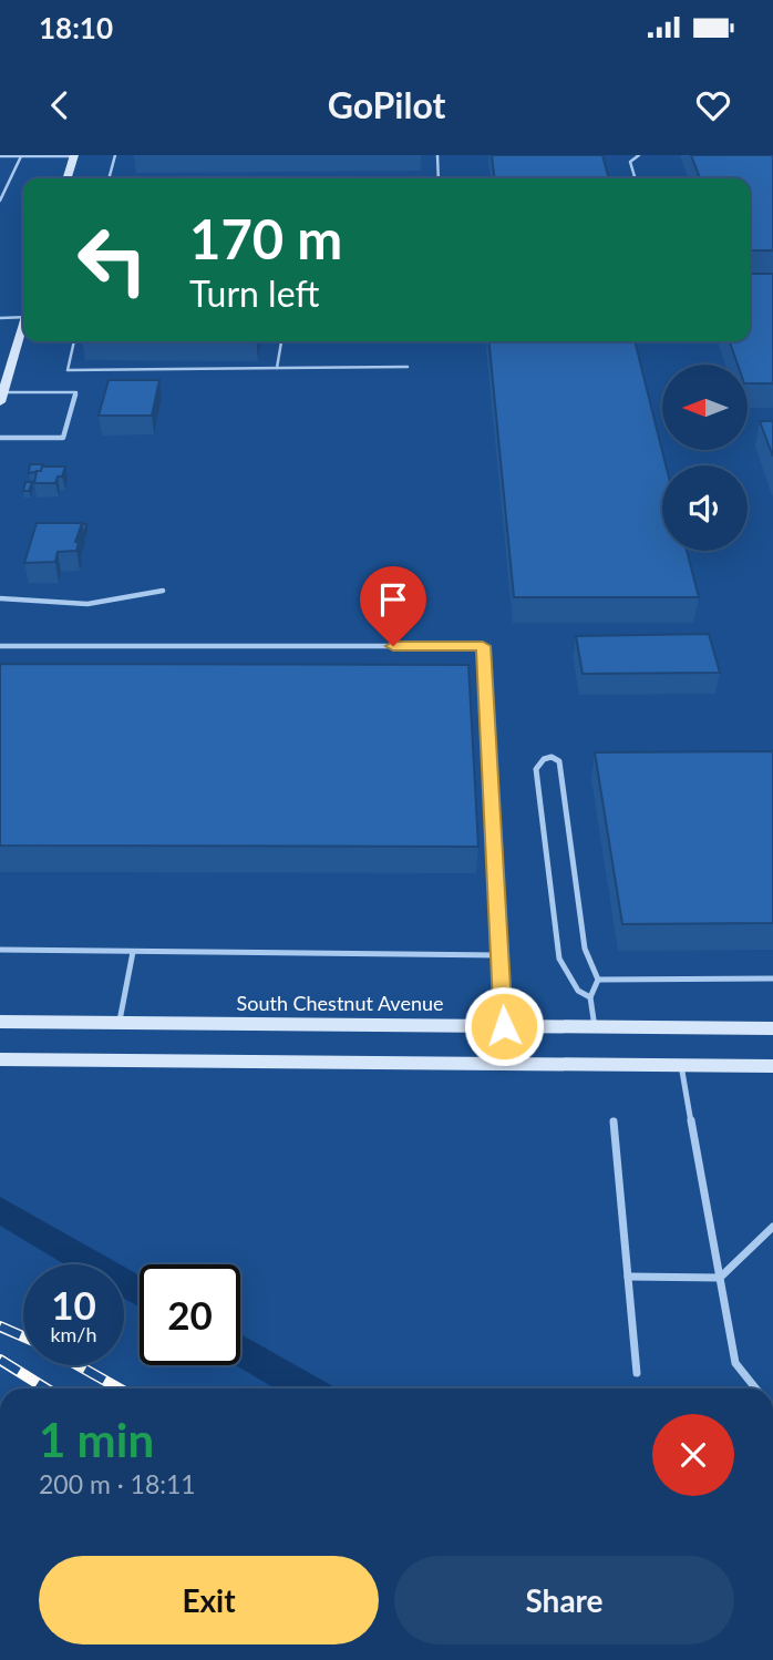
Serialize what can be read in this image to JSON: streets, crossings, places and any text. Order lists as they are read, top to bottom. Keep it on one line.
{"streets":{"main road":["South Chestnut Avenue"]},"north":"left","page":{"status":"18:10","header":"GoPilot","turn":["170 m","Turn left"],"speed":"10 km/h","limit":"20","heading":["1 min","200 m · 18:11"],"buttons":["Exit","Share"]}}
